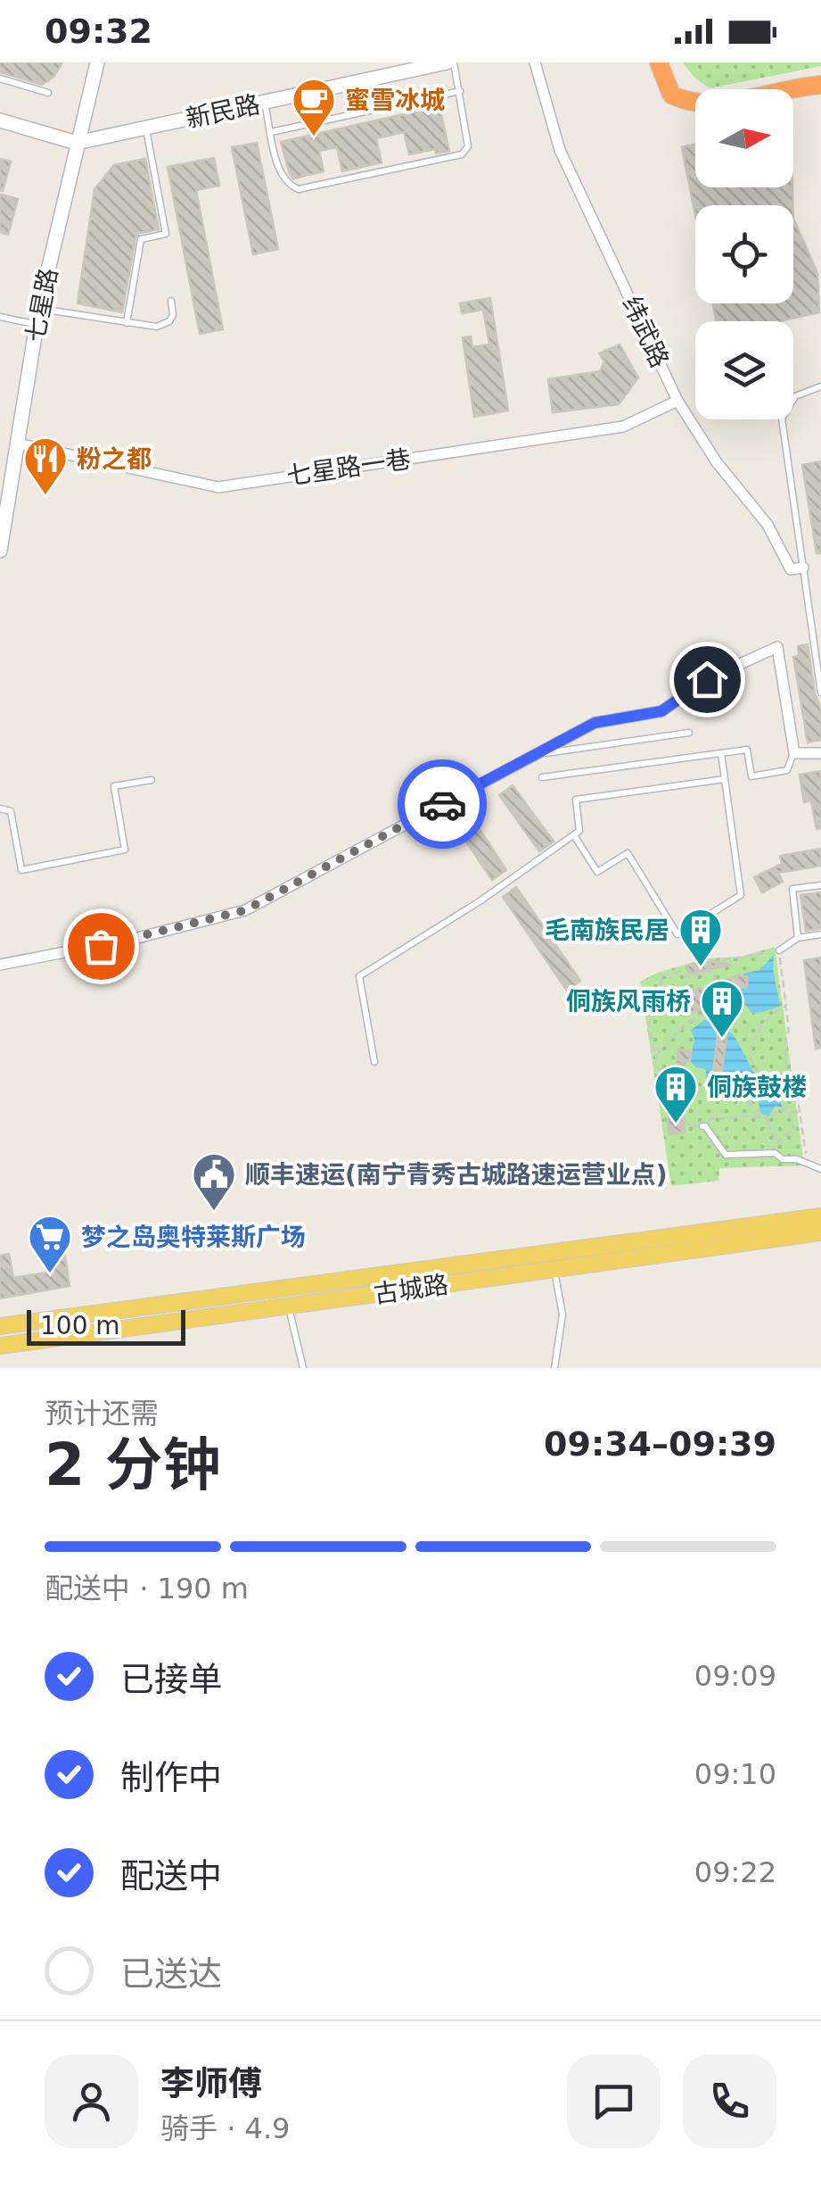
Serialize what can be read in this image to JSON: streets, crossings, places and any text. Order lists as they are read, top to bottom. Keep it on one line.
{"streets":{"main road":["新民路","七星路","古城路"],"street":["纬武路","七星路一巷"]},"crossings":[["新民路","七星路"],["七星路","七星路一巷"],["纬武路","七星路一巷"]],"places":{"cafe":["蜜雪冰城"],"restaurant":["粉之都"],"building":["毛南族民居","侗族风雨桥","侗族鼓楼"],"public building":["顺丰速运(南宁青秀古城路速运营业点)"],"supermarket":["梦之岛奥特莱斯广场"]},"scale_bar":"100 m","north":"right","page":{"status":"09:32","scale":"100 m","heading":["2 分钟","预计还需","09:34–09:39"],"panel":["李师傅","骑手 · 4.9"],"bar":"配送中 · 190 m","list":[["已接单","09:09"],["制作中","09:10"],["配送中","09:22"],"已送达"]}}
